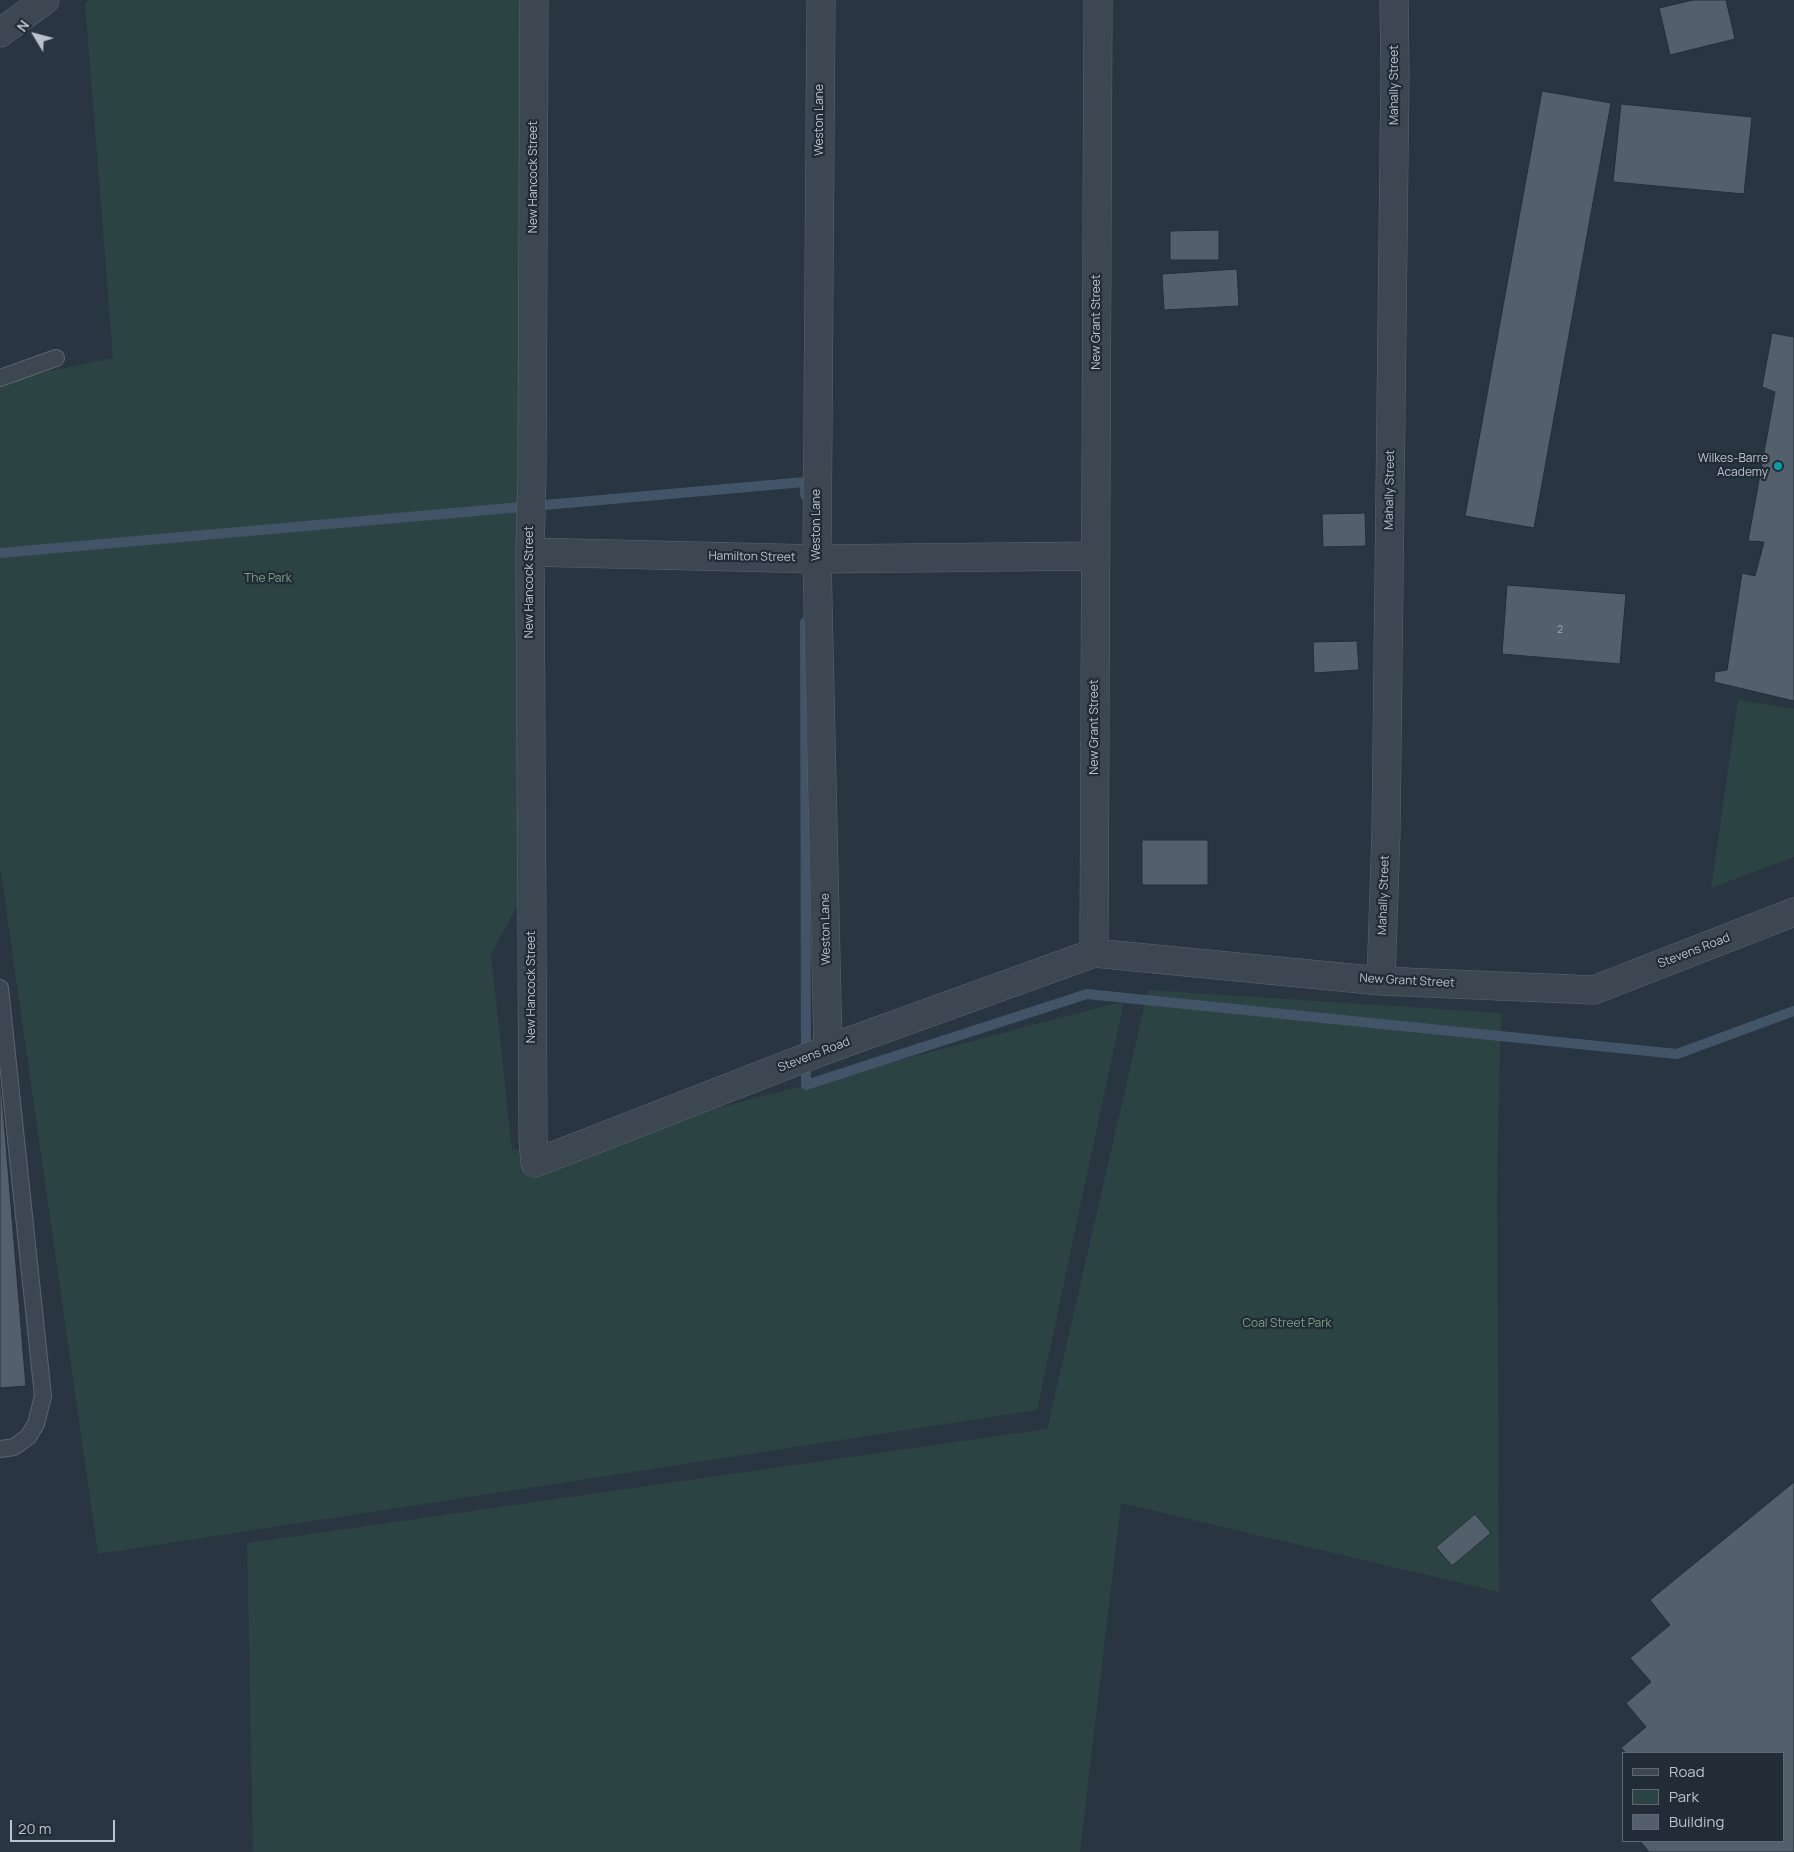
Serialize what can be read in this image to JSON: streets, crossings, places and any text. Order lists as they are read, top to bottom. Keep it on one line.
{"streets":{"street":["Mahally Street","Weston Lane","New Hancock Street","New Grant Street","Hamilton Street","Stevens Road"]},"crossings":[["Mahally Street","New Grant Street"],["Weston Lane","Hamilton Street"],["Weston Lane","Stevens Road"],["New Hancock Street","Hamilton Street"],["New Hancock Street","Stevens Road"],["New Grant Street","Hamilton Street"],["New Grant Street","Stevens Road"]],"parks":["The Park","Coal Street Park"],"places":["Wilkes-Barre Academy"],"house_numbers":["2"],"legend":["Road","Park","Building"],"scale_bar":"20 m","north":"top left"}
